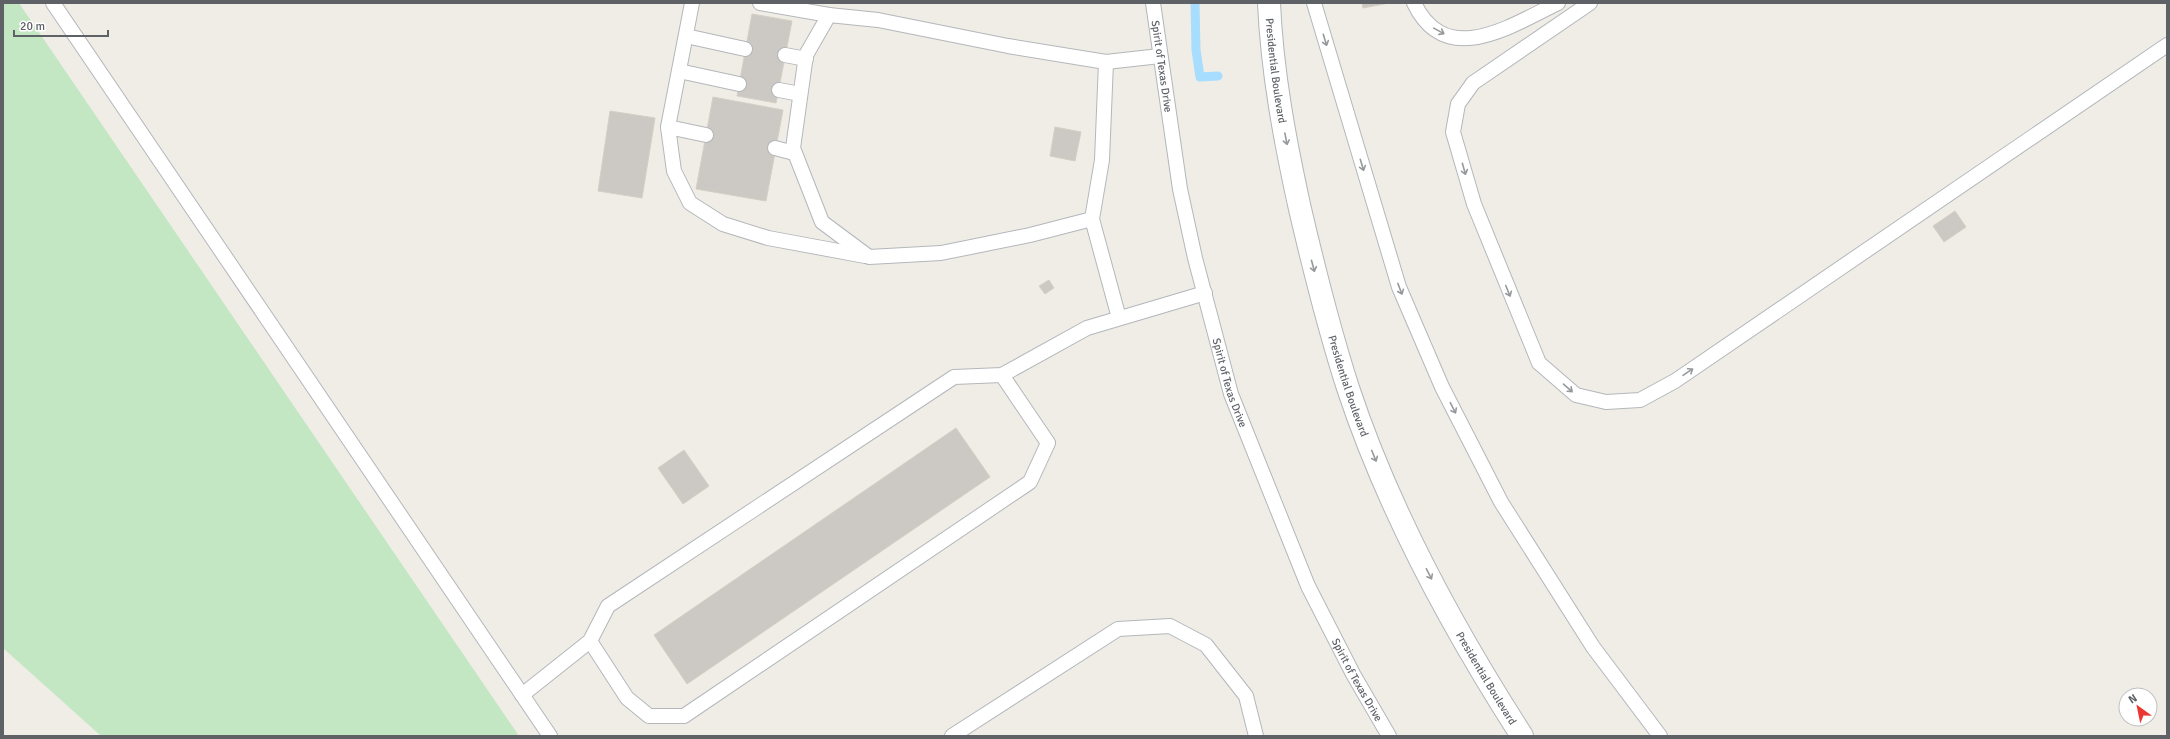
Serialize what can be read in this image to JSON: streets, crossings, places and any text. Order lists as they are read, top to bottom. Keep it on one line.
{"streets":{"main road":["Presidential Boulevard"],"lane":["Spirit of Texas Drive"]},"one_way":["Presidential Boulevard"],"scale_bar":"20 m","north":"top left"}
